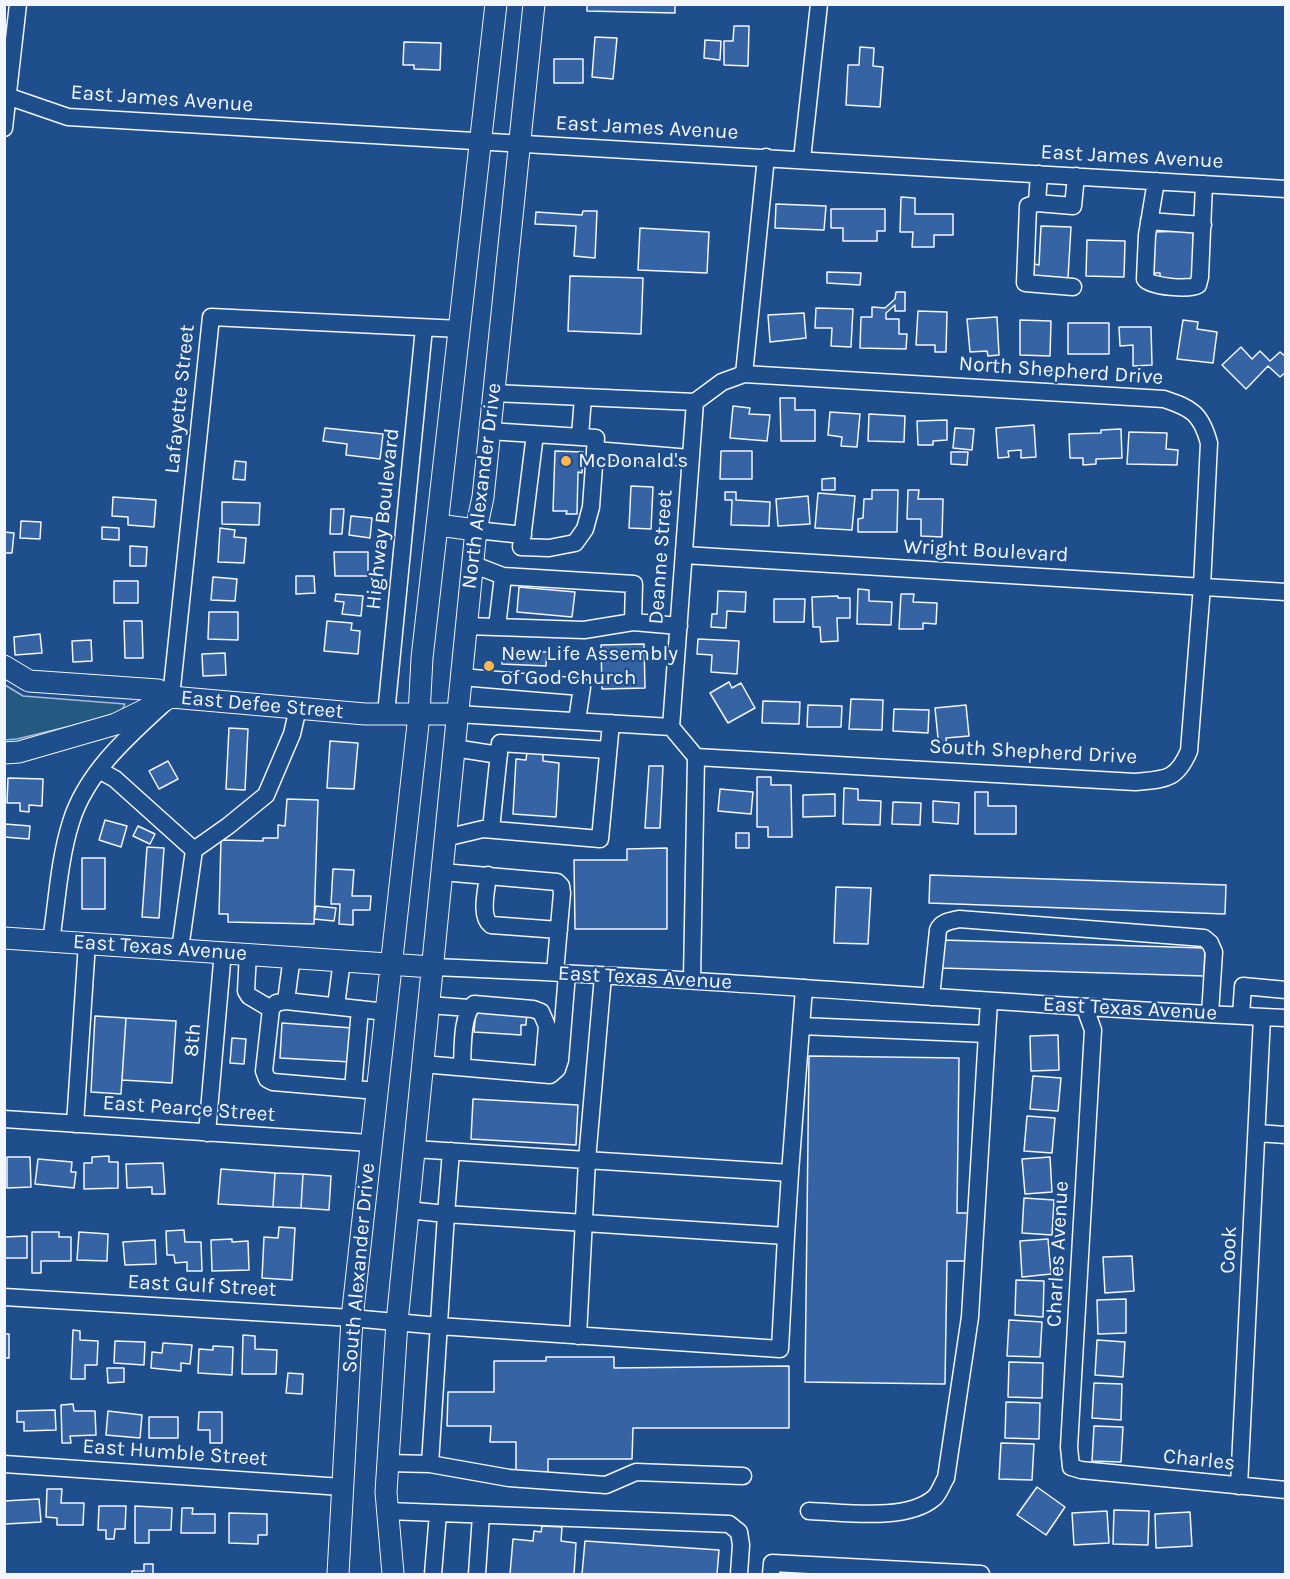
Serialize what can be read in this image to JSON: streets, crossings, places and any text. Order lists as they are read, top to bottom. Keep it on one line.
{"streets":{"main road":["North Alexander Drive","East Defee Street","East Texas Avenue","South Alexander Drive"],"street":["East James Avenue","North Shepherd Drive","Lafayette Street","Highway Boulevard","Wright Boulevard","Deanne Street","South Shepherd Drive","8th","East Pearce Street","Cook","Charles Avenue","East Gulf Street","East Humble Street","Charles"]},"crossings":[["East James Avenue","North Alexander Drive"],["North Shepherd Drive","Wright Boulevard"],["North Shepherd Drive","South Shepherd Drive"],["Lafayette Street","Highway Boulevard"],["Lafayette Street","East Defee Street"],["North Alexander Drive","East Defee Street"],["North Alexander Drive","East Texas Avenue"],["North Alexander Drive","South Alexander Drive"],["Highway Boulevard","East Defee Street"],["Wright Boulevard","Deanne Street"],["Wright Boulevard","South Shepherd Drive"],["East Texas Avenue","8th"],["East Texas Avenue","Cook"],["East Texas Avenue","Charles Avenue"],["East Texas Avenue","South Alexander Drive"],["8th","East Pearce Street"],["East Pearce Street","South Alexander Drive"],["Cook","Charles"],["Charles Avenue","Charles"],["South Alexander Drive","East Gulf Street"],["South Alexander Drive","East Humble Street"]],"places":["McDonald's","New Life Assembly of God Church"]}
